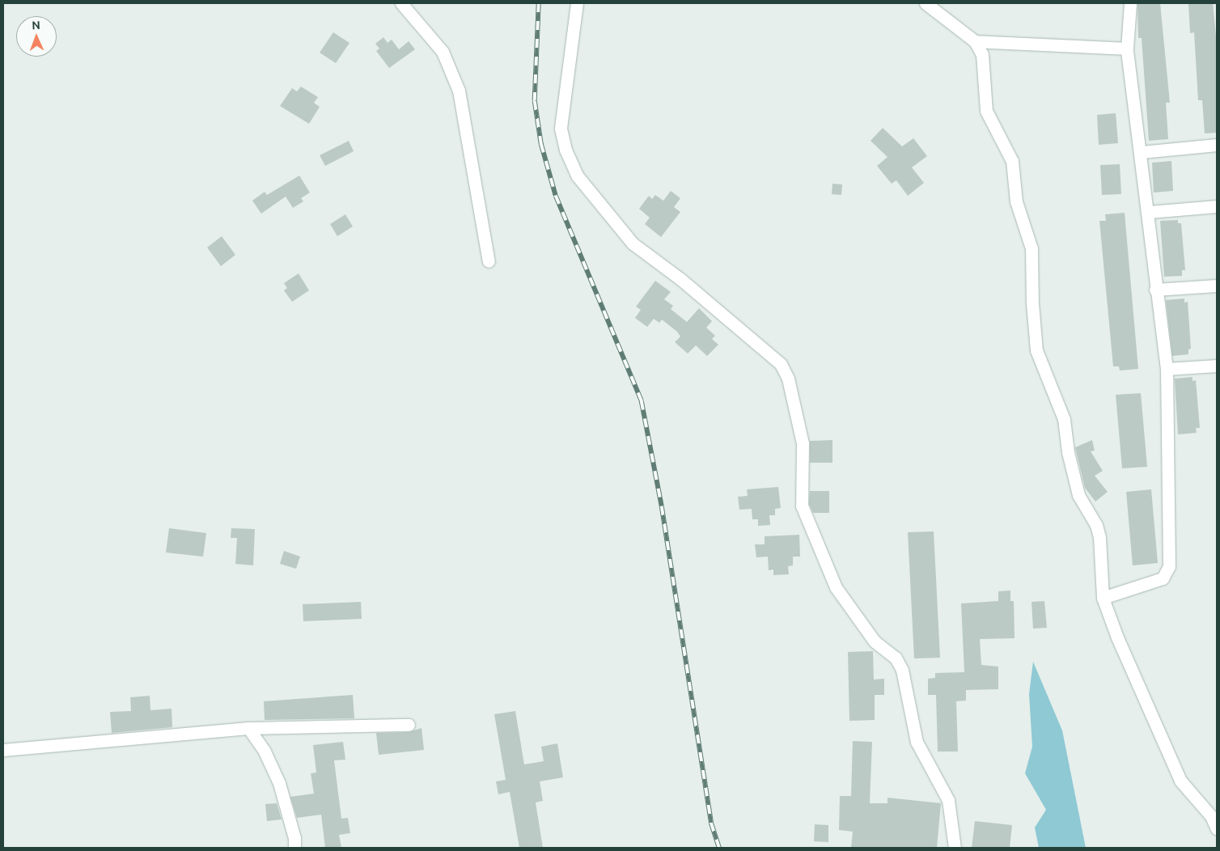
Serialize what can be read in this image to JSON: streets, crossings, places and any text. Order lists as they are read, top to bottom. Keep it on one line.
{"north":"top"}
